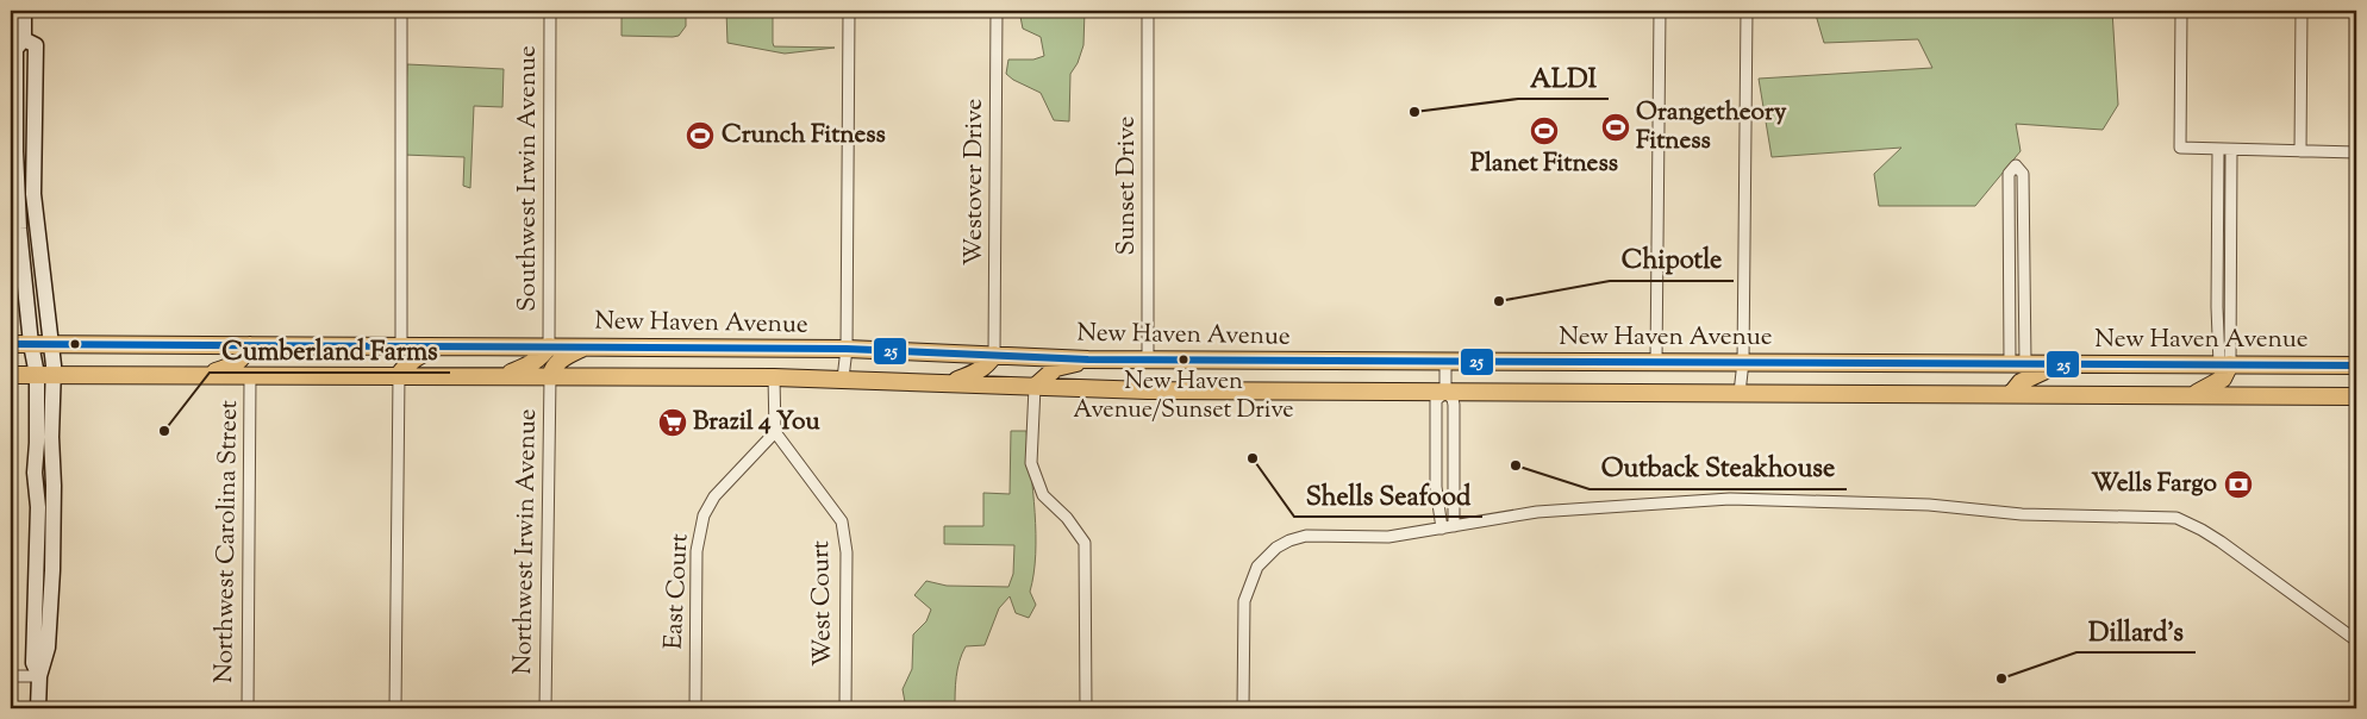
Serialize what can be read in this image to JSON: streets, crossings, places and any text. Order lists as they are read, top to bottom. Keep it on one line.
{"streets":{"main road":["New Haven Avenue"],"street":["Southwest Irwin Avenue","Westover Drive","Sunset Drive","Northwest Carolina Street","Northwest Irwin Avenue","East Court","West Court"]},"crossings":[["Southwest Irwin Avenue","New Haven Avenue"],["Westover Drive","New Haven Avenue"],["Sunset Drive","New Haven Avenue"],["New Haven Avenue","Northwest Carolina Street"],["New Haven Avenue","Northwest Irwin Avenue"],["East Court","West Court"]],"places":{"other":["ALDI","Chipotle","New Haven Avenue/Sunset Drive","Cumberland Farms","Shells Seafood","Outback Steakhouse","Dillard's"],"sports":["Orangetheory Fitness","Planet Fitness","Crunch Fitness"],"supermarket":["Brazil 4 You"],"bank":["Wells Fargo"]},"lines":["transit line 25"]}
